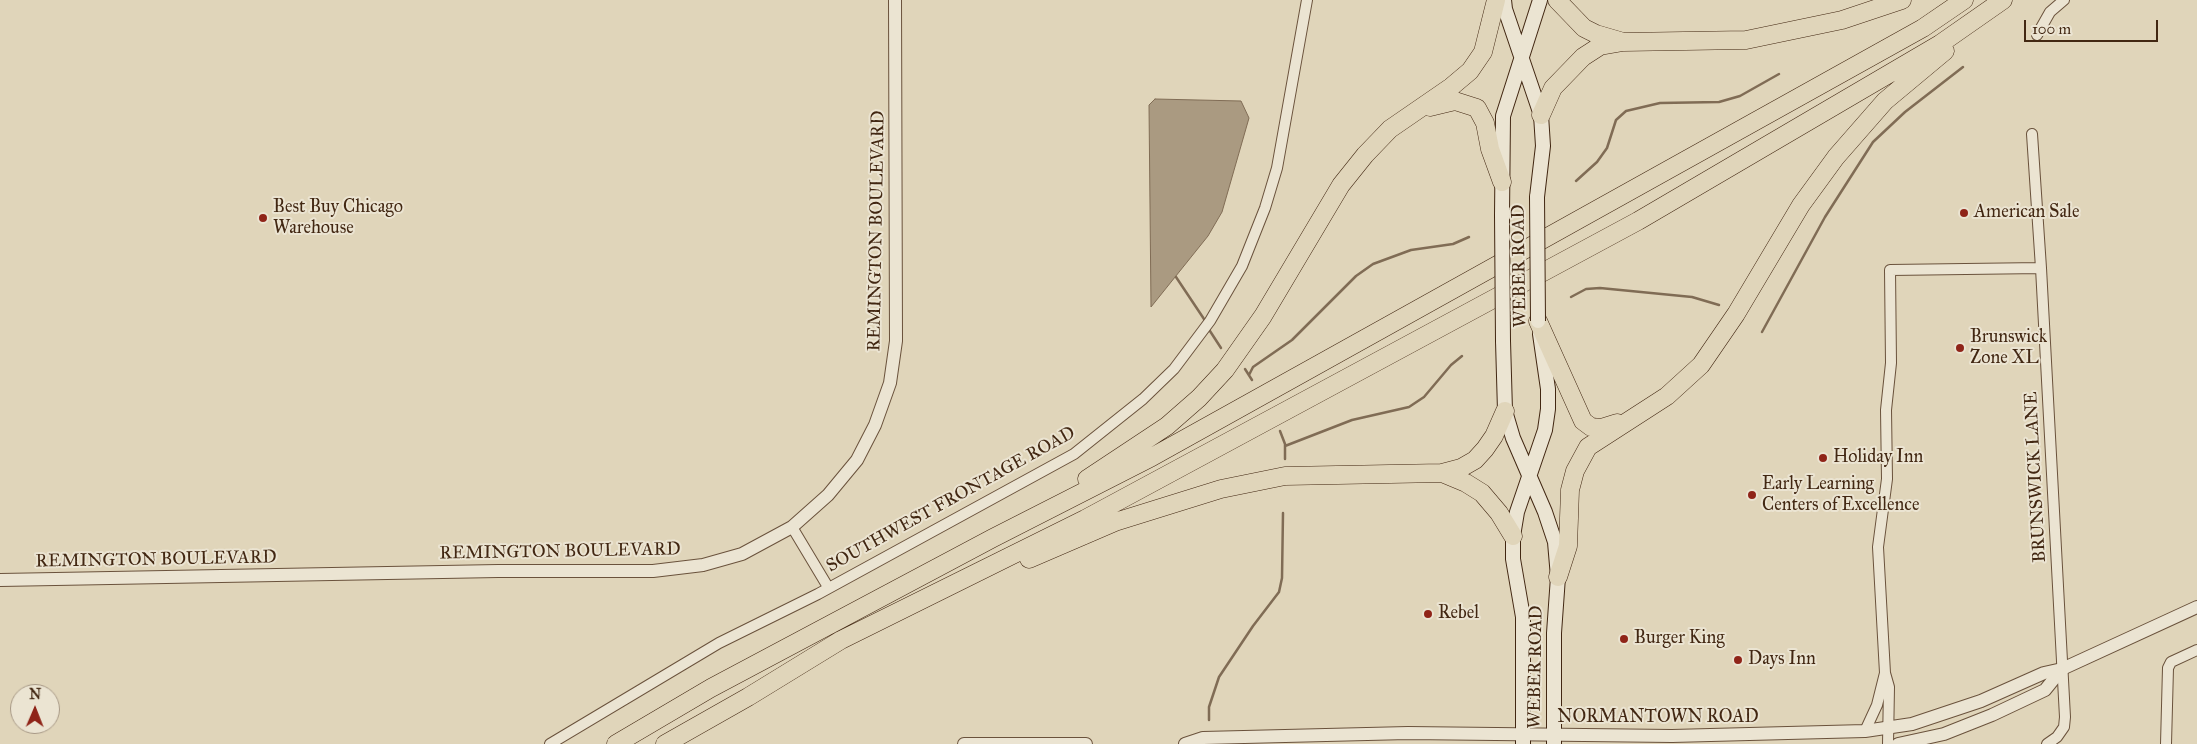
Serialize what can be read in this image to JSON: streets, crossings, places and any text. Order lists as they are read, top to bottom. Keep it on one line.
{"streets":{"main road":["WEBER ROAD"],"street":["REMINGTON BOULEVARD","BRUNSWICK LANE","SOUTHWEST FRONTAGE ROAD","NORMANTOWN ROAD"]},"crossings":[["REMINGTON BOULEVARD","SOUTHWEST FRONTAGE ROAD"],["WEBER ROAD","NORMANTOWN ROAD"],["BRUNSWICK LANE","NORMANTOWN ROAD"]],"places":["American Sale","Best Buy Chicago Warehouse","Brunswick Zone XL","Holiday Inn","Early Learning Centers of Excellence","Rebel","Burger King","Days Inn"],"scale_bar":"100 m","north":"top"}
